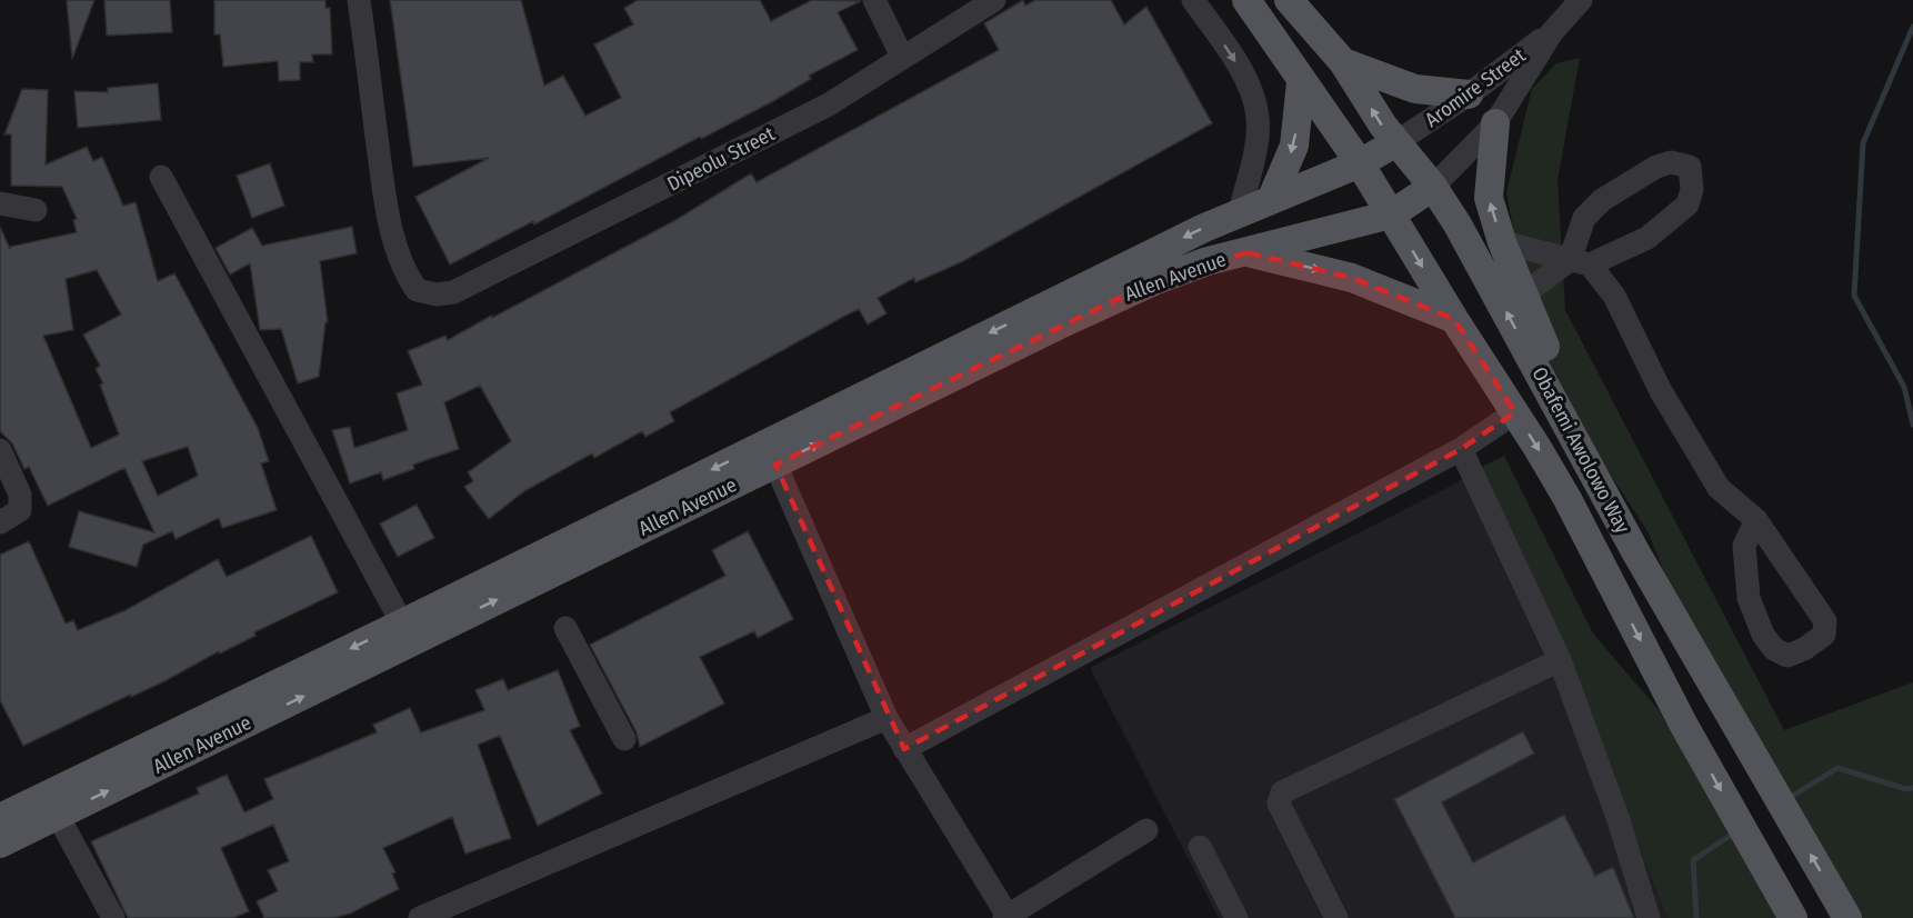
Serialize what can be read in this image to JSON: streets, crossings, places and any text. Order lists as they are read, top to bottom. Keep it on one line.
{"streets":{"main road":["Allen Avenue","Obafemi Awolowo Way"],"street":["Aromire Street","Dipeolu Street"]},"crossings":[["Aromire Street","Allen Avenue"],["Aromire Street","Obafemi Awolowo Way"],["Allen Avenue","Obafemi Awolowo Way"]]}
